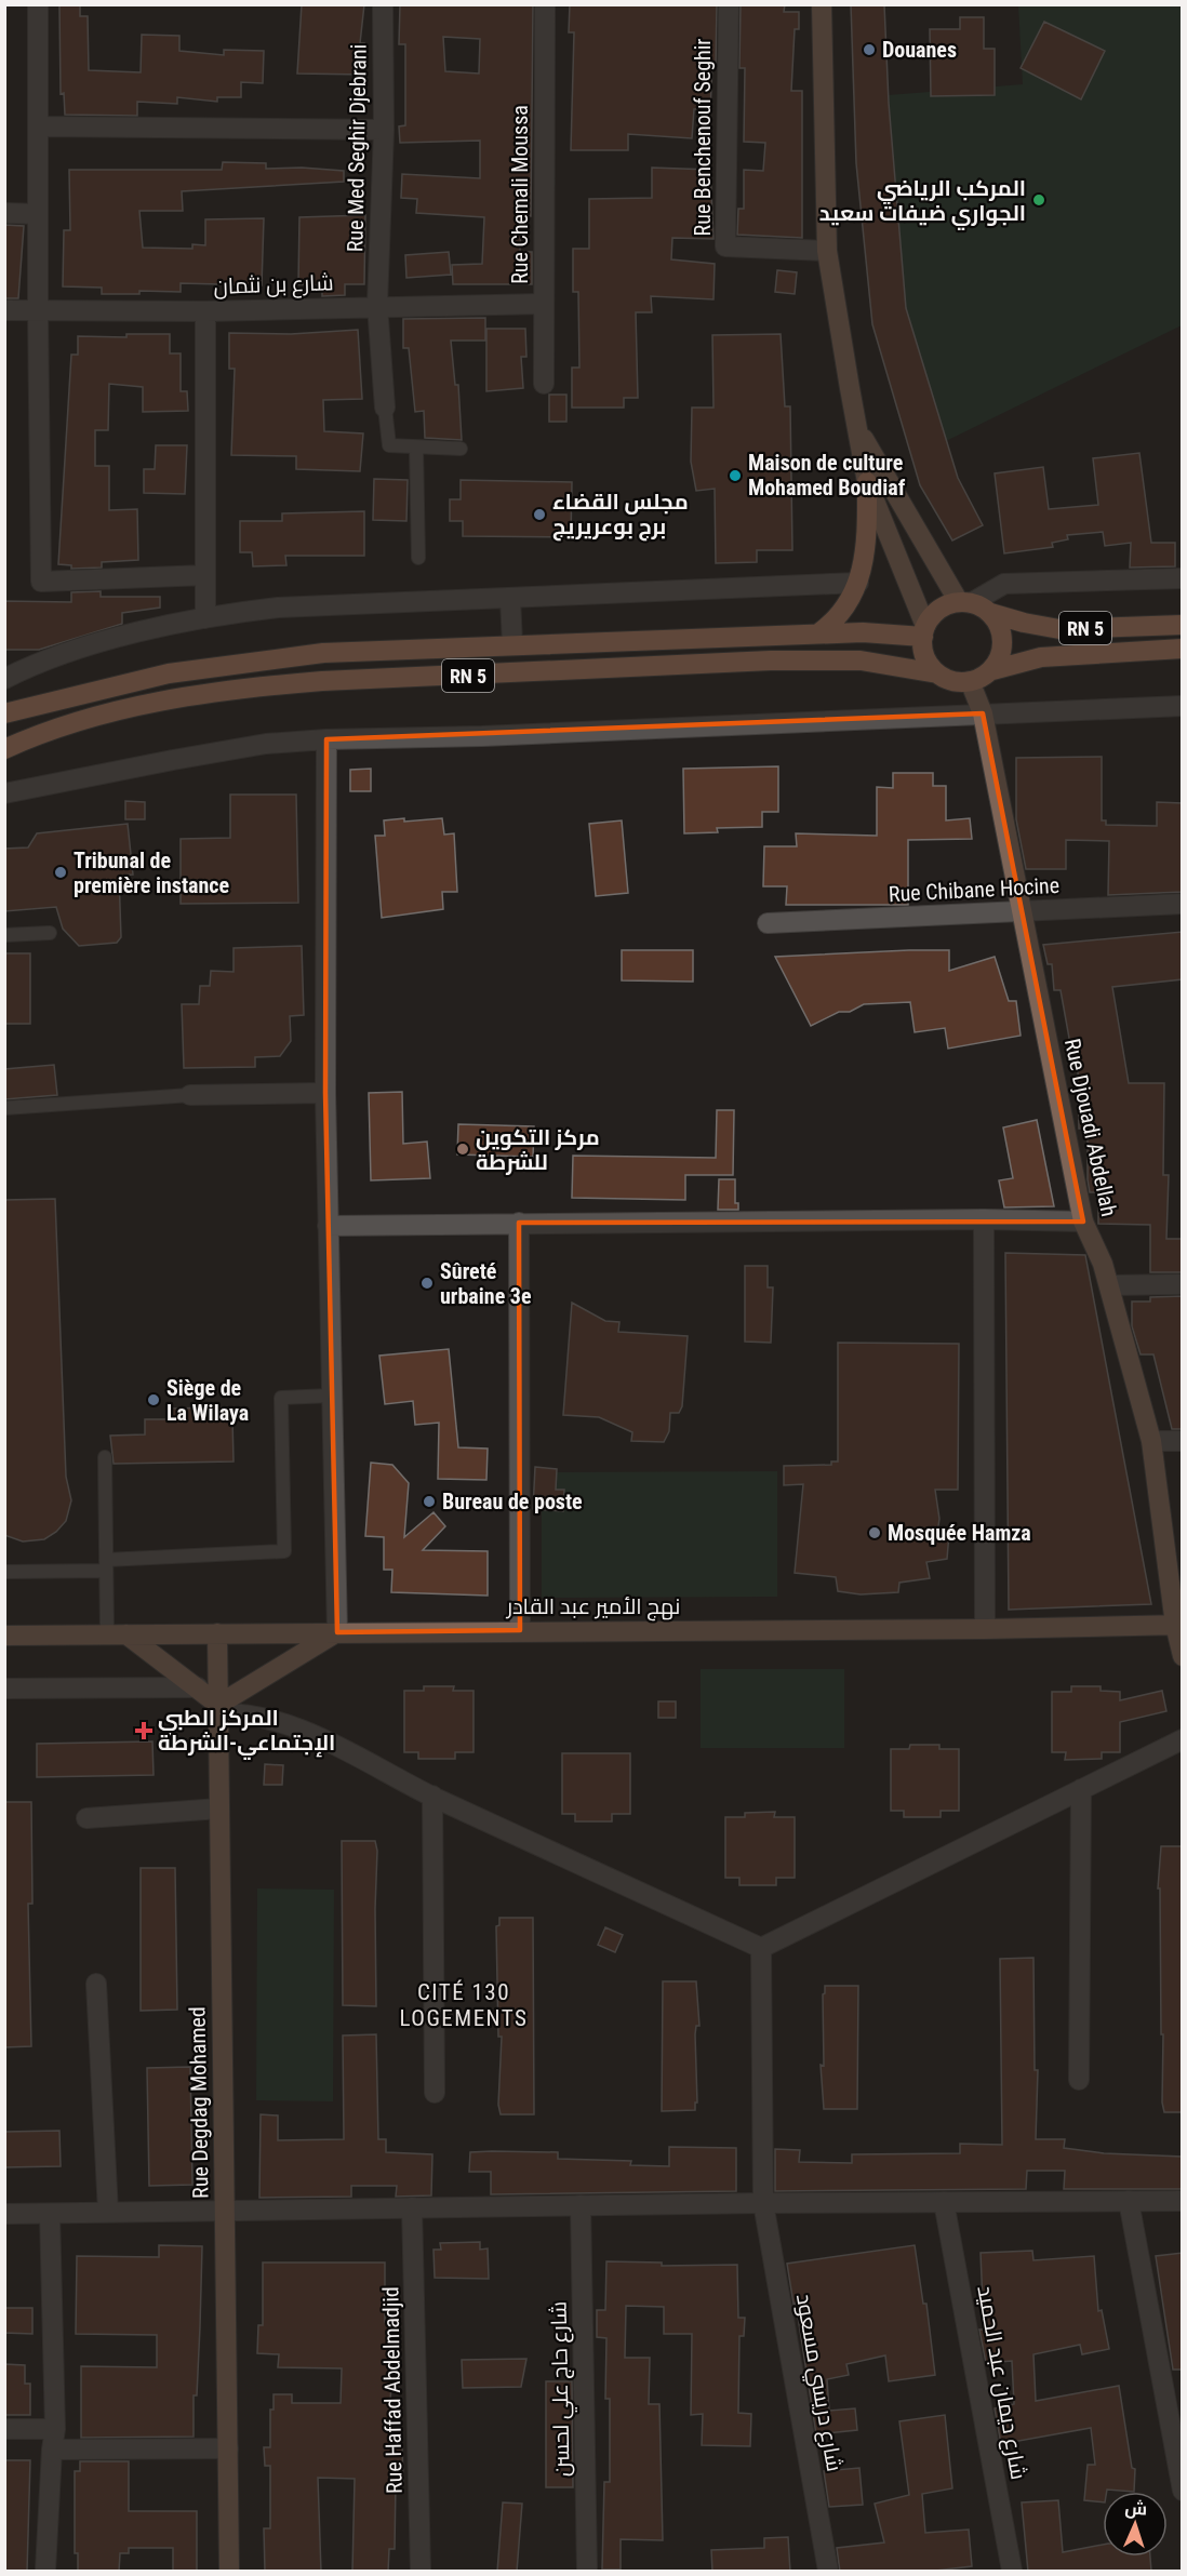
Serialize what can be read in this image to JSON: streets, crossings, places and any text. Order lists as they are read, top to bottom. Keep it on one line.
{"streets":{"main road":["RN 5","Rue Djouadi Abdellah","نهج الأمير عبد القادر","Rue Degdag Mohamed"],"street":["Rue Benchenouf Seghir","Rue Med Seghir Djebrani","Rue Chemali Moussa","شارع بن نثمان","Rue Chibane Hocine","شارع دريسي مسعود","شارع ديمان عبد الحميد","شارع حاج علي لحسن","Rue Haffad Abdelmadjid"]},"crossings":[["Rue Med Seghir Djebrani","شارع بن نثمان"],["Rue Chemali Moussa","شارع بن نثمان"],["RN 5","Rue Djouadi Abdellah"],["Rue Chibane Hocine","Rue Djouadi Abdellah"],["Rue Djouadi Abdellah","نهج الأمير عبد القادر"],["نهج الأمير عبد القادر","Rue Degdag Mohamed"]],"districts":["CITÉ 130 LOGEMENTS"],"places":{"other":["Douanes","المركب الرياضي الجواري ضيفات سعيد","Maison de culture Mohamed Boudiaf","مجلس القضاء برج بوعريريج","Tribunal de première instance","مركز التكوين للشرطة","Sûreté urbaine 3e","Siège de La Wilaya","Bureau de poste","Mosquée Hamza"],"health":["المركز الطبي الإجتماعي-الشرطة"]},"north":"top"}
